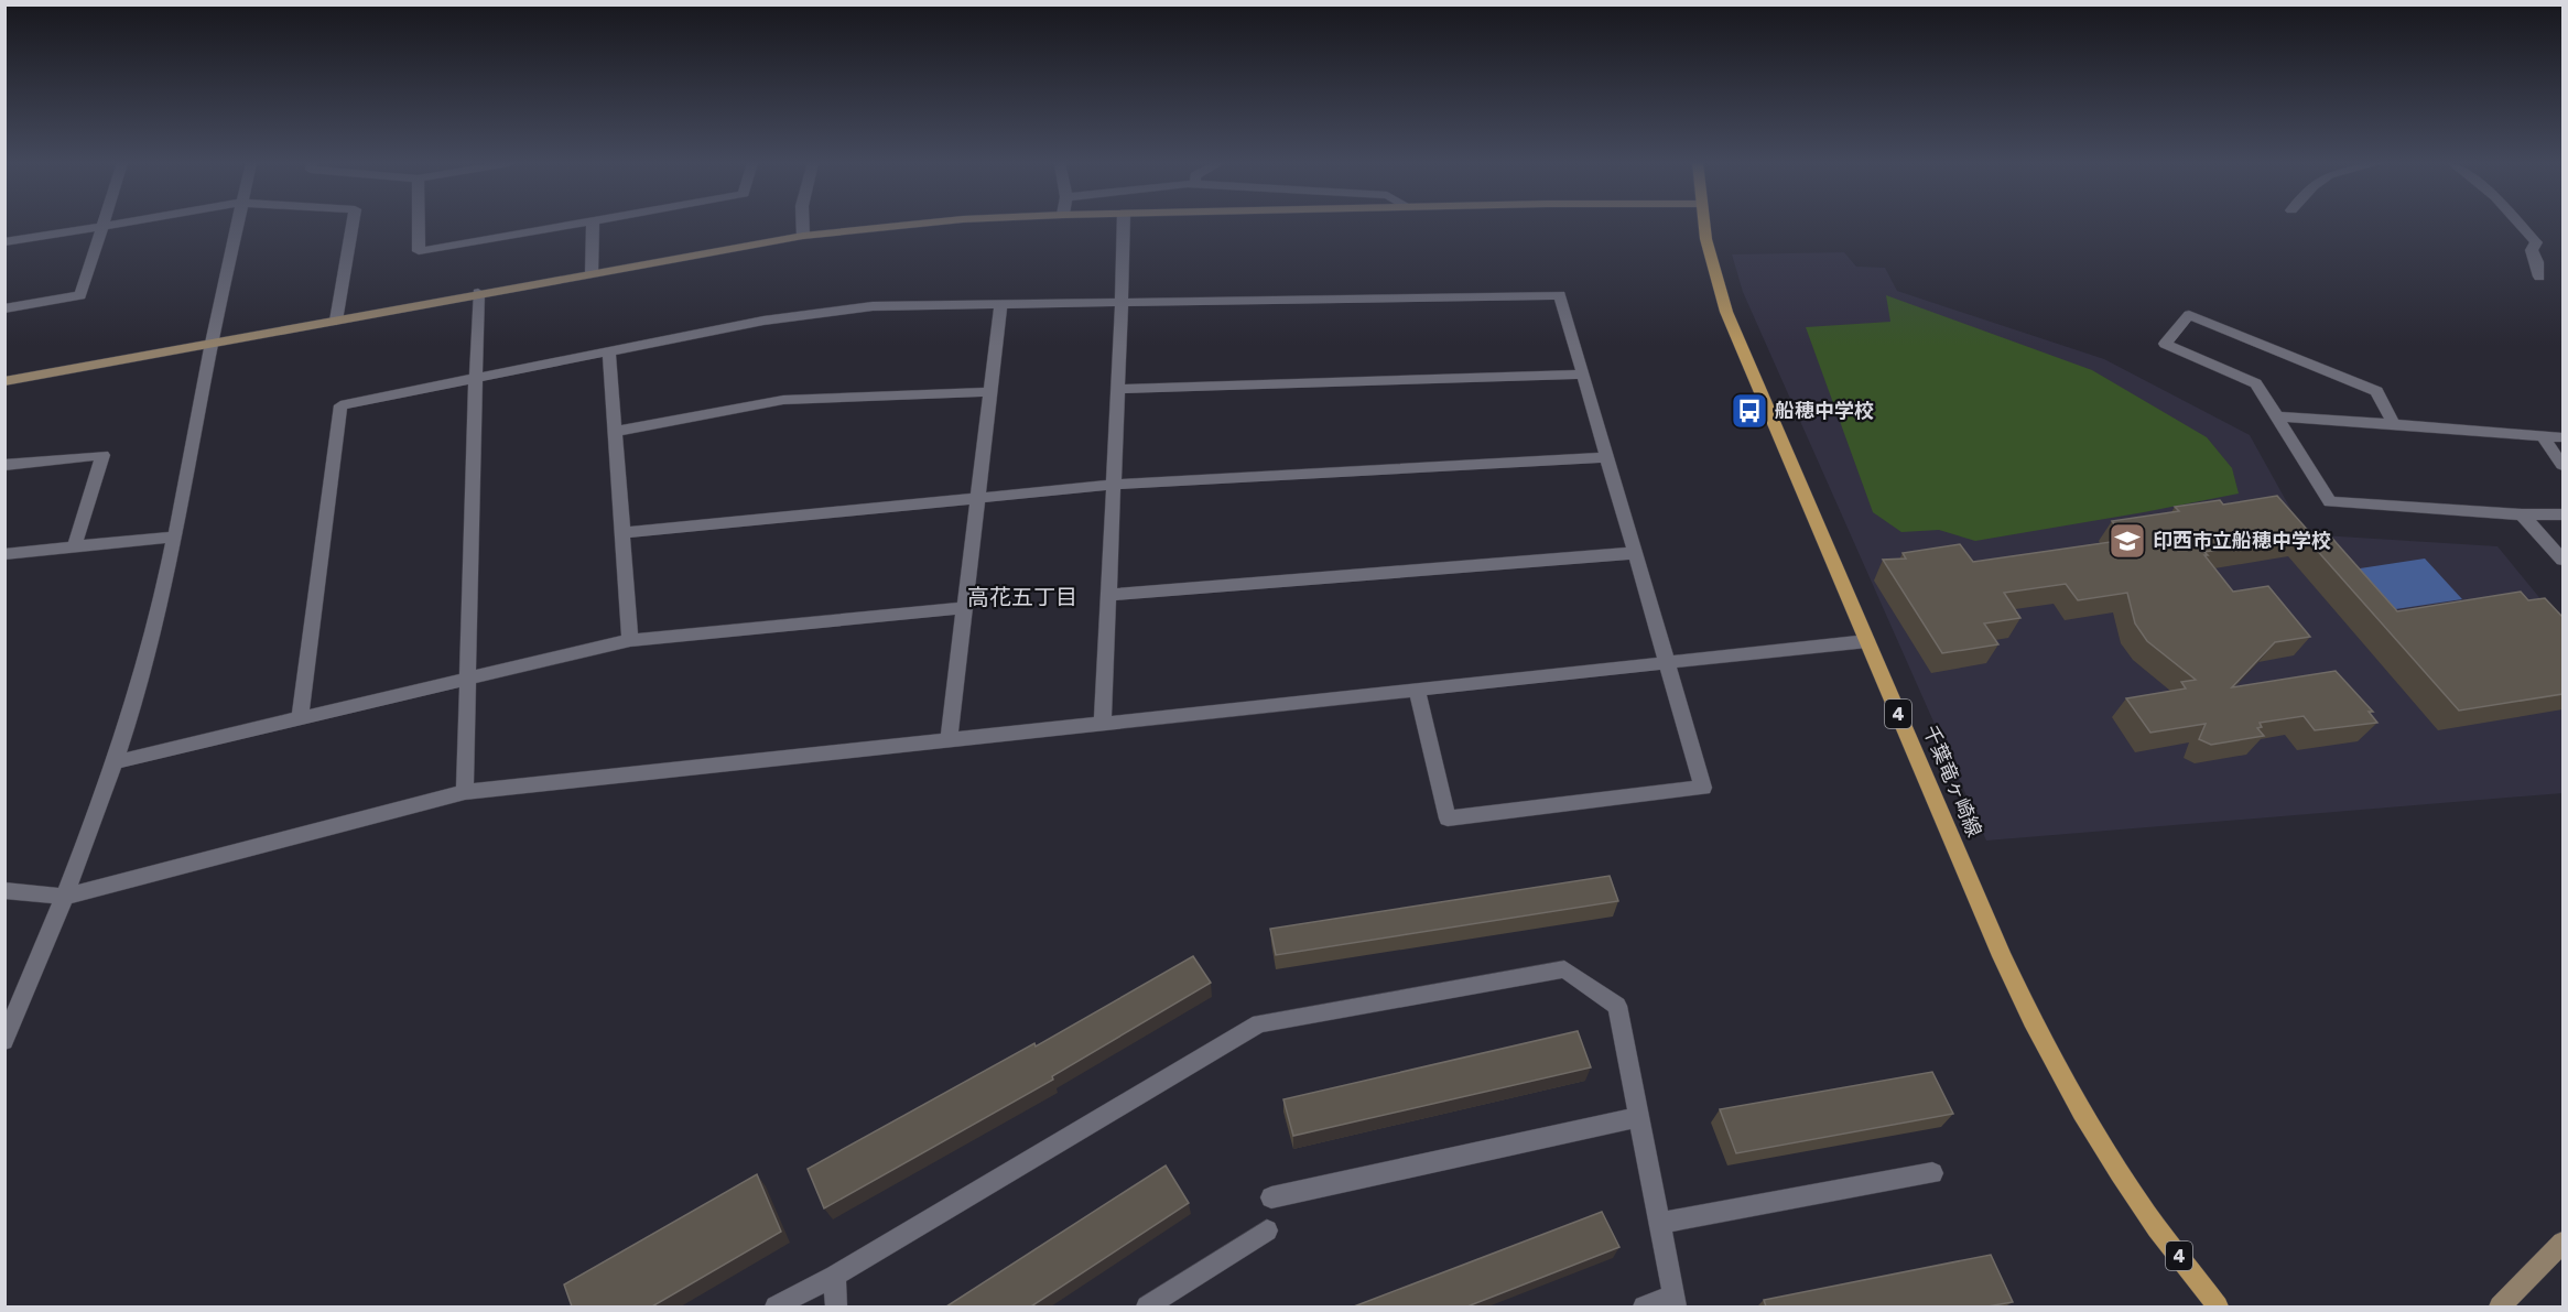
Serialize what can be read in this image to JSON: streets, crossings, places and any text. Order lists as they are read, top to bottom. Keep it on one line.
{"streets":{"main road":["4","千葉竜ヶ崎線"]},"districts":["高花五丁目"],"places":{"bus stop":["船穂中学校"],"school or university":["印西市立船穂中学校"]}}
